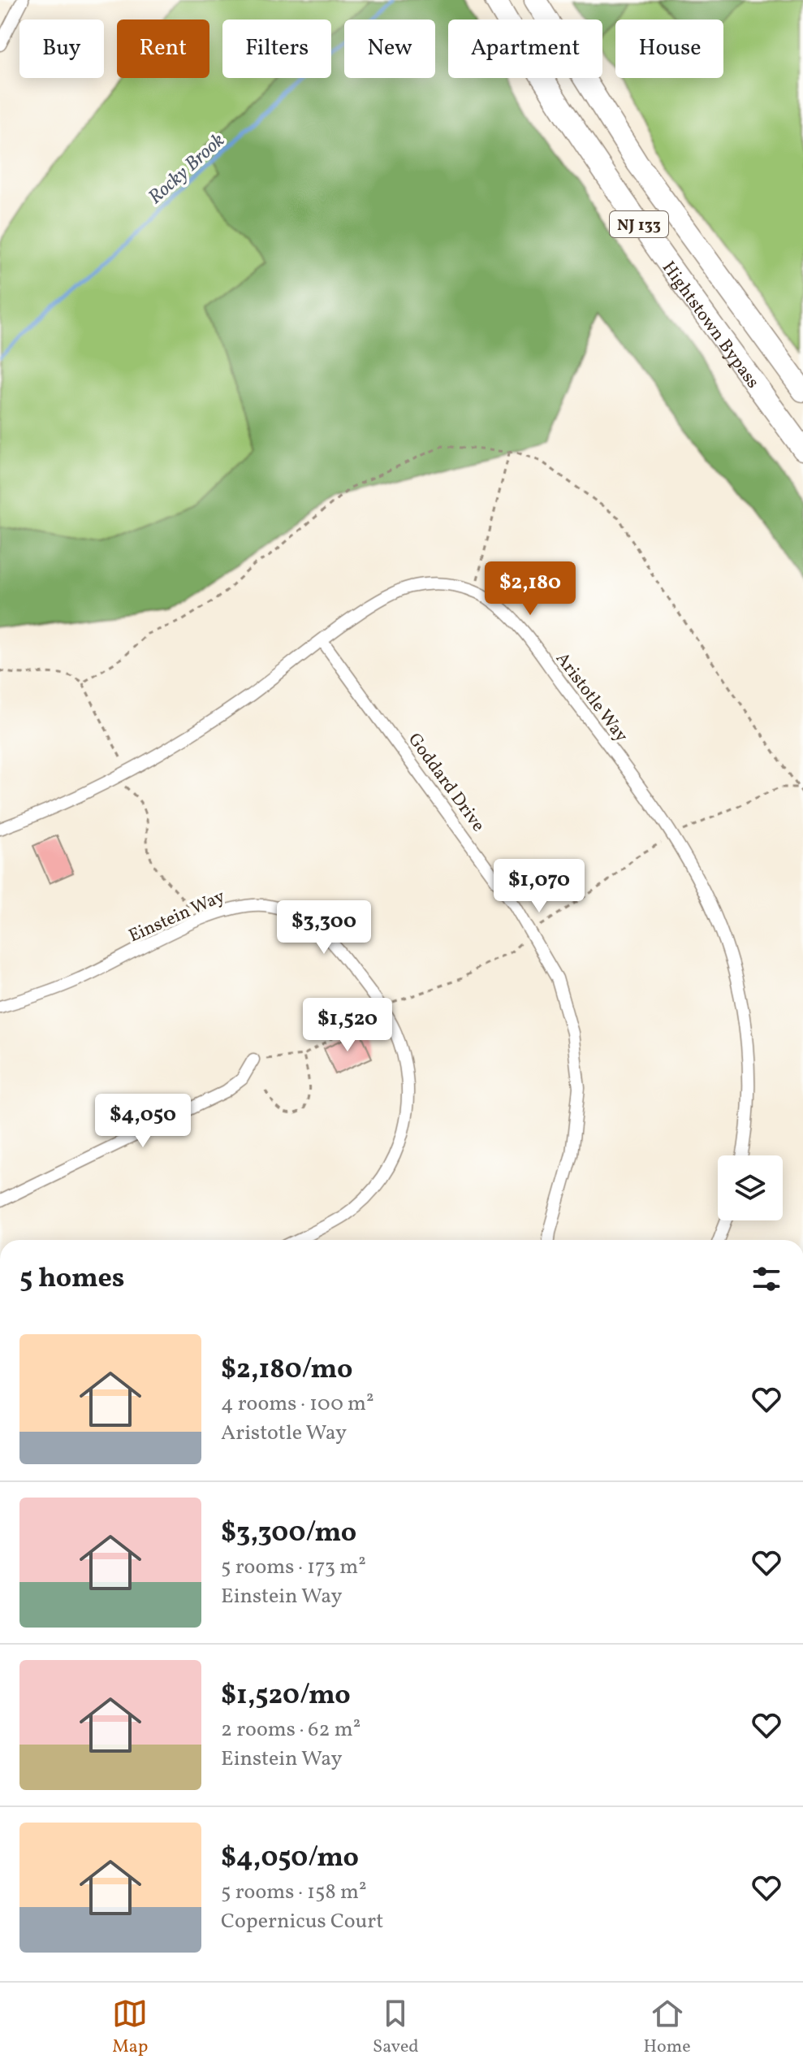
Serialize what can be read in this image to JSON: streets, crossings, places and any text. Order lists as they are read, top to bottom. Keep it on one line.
{"streets":{"highway":["NJ 133","Hightstown Bypass"],"street":["Aristotle Way","Goddard Drive","Einstein Way"]},"crossings":[["Aristotle Way","Goddard Drive"]],"water":["Rocky Brook"],"page":{"chip":["Buy","Rent","Filters","New","Apartment","House"],"price":["$2,180","$1,070","$3,300","$1,520","$4,050"],"heading":"5 homes","list":[{"name":"$2,180/mo","note":"4 rooms · 100 m² · Aristotle Way"},{"name":"$3,300/mo","note":"5 rooms · 173 m² · Einstein Way"},{"name":"$1,520/mo","note":"2 rooms · 62 m² · Einstein Way"},{"name":"$4,050/mo","note":"5 rooms · 158 m² · Copernicus Court"}],"tabs":["Map","Saved","Home"]}}
